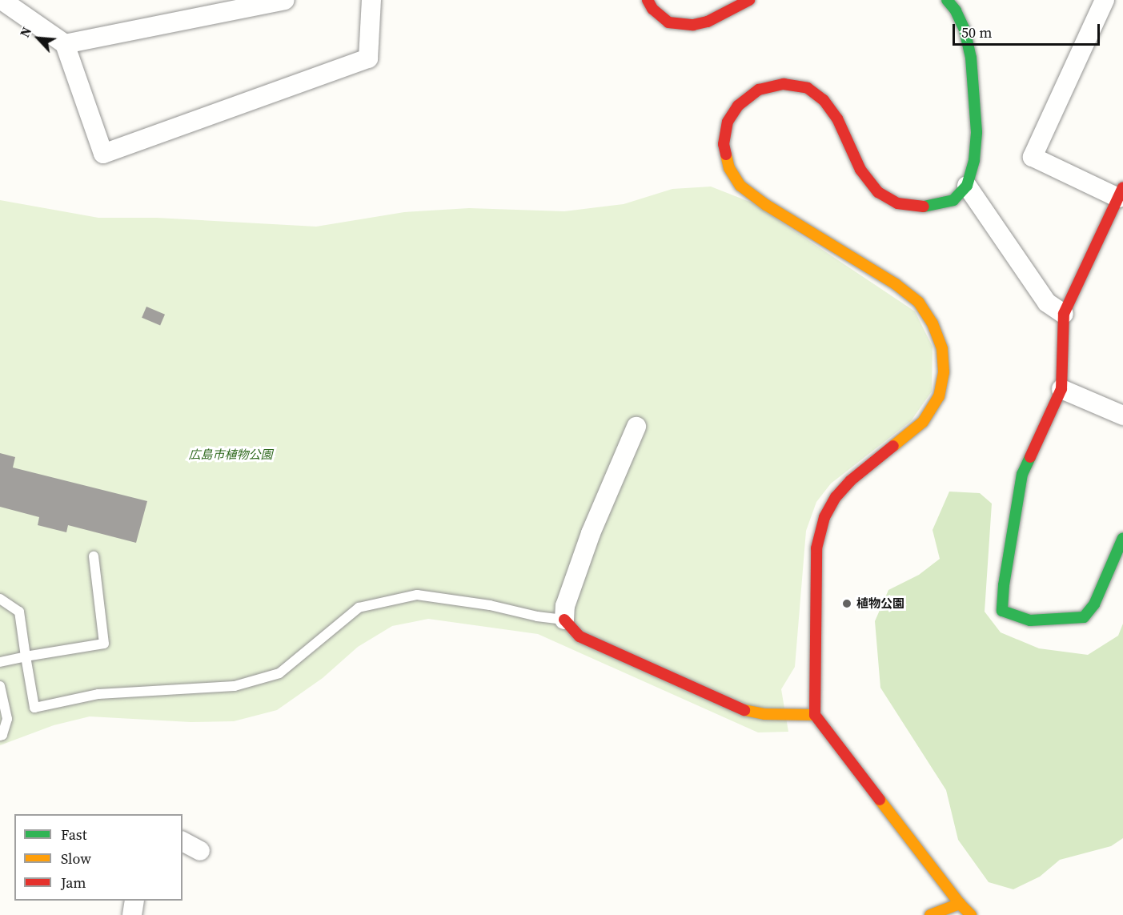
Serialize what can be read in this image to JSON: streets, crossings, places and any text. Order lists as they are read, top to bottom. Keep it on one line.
{"parks":["広島市植物公園"],"places":["植物公園"],"legend":["Fast","Slow","Jam"],"scale_bar":"50 m","north":"top left"}
